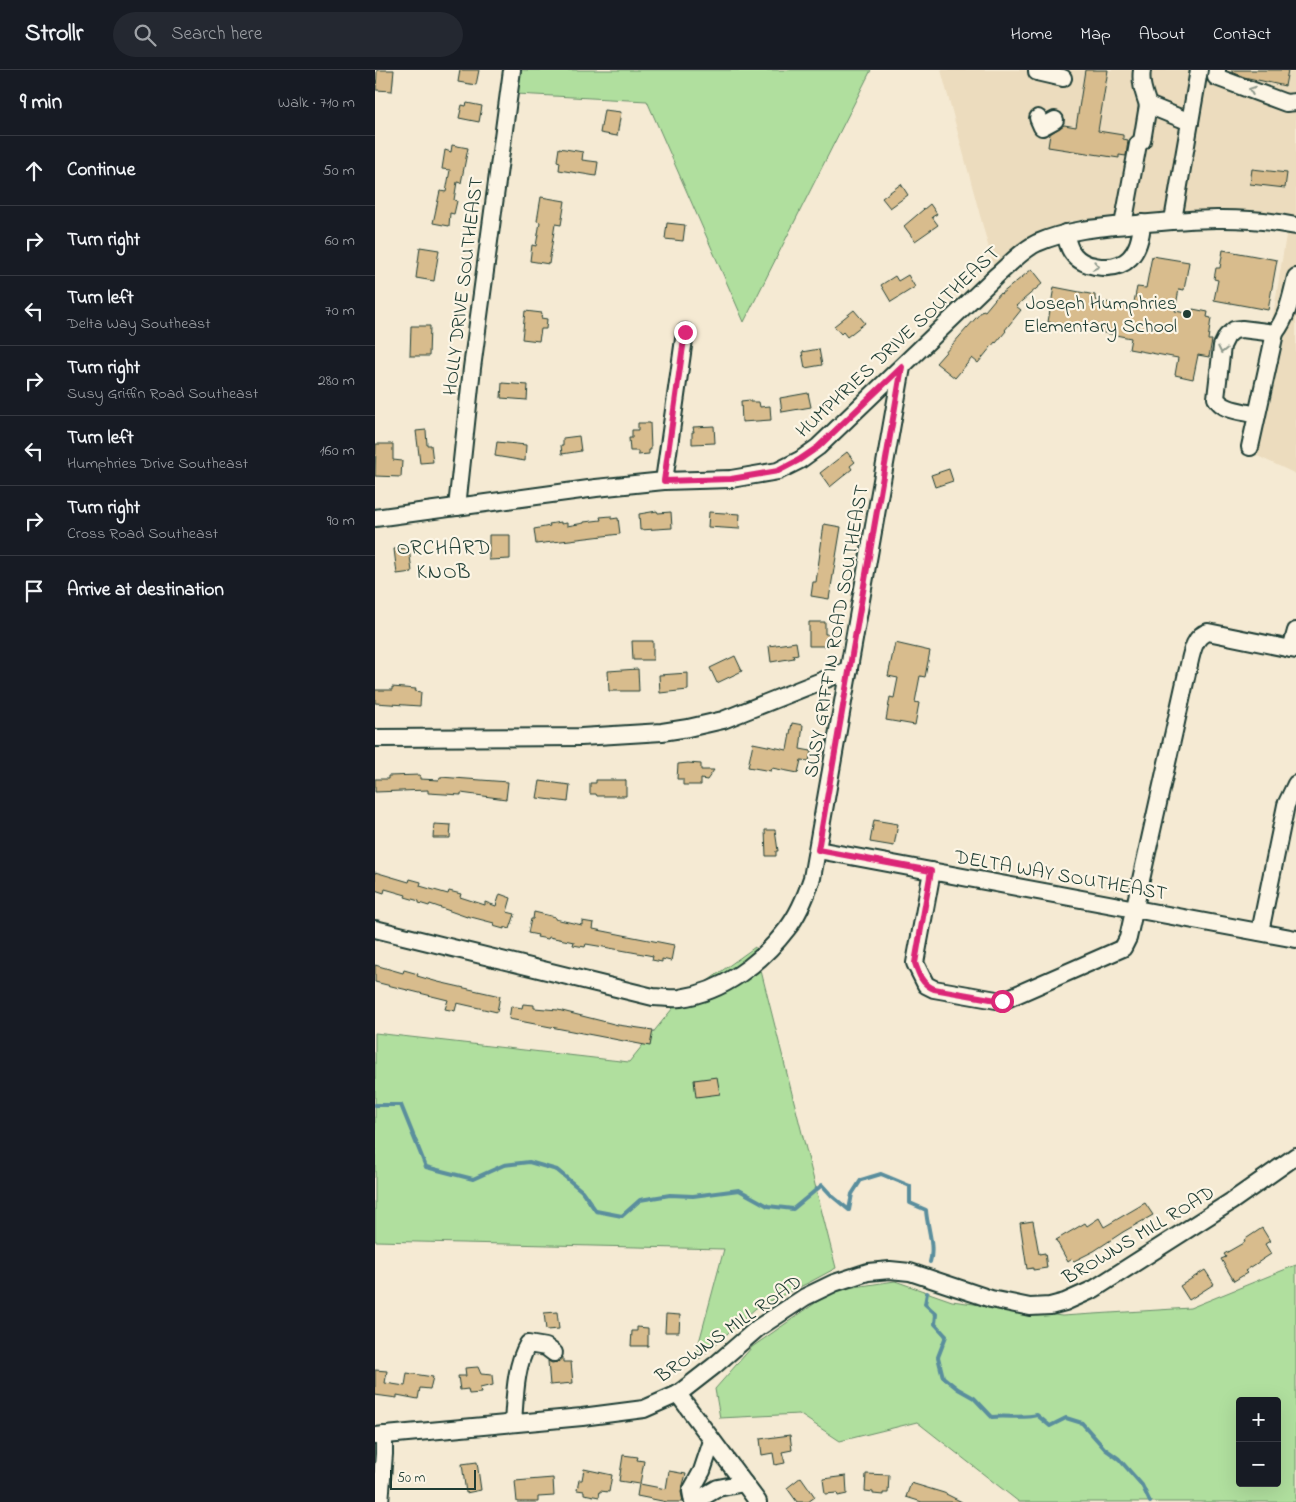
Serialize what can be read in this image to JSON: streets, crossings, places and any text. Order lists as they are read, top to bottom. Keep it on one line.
{"streets":{"street":["HOLLY DRIVE SOUTHEAST","HUMPHRIES DRIVE SOUTHEAST","SUSY GRIFFIN ROAD SOUTHEAST","DELTA WAY SOUTHEAST","BROWNS MILL ROAD"]},"crossings":[["HOLLY DRIVE SOUTHEAST","HUMPHRIES DRIVE SOUTHEAST"],["HUMPHRIES DRIVE SOUTHEAST","SUSY GRIFFIN ROAD SOUTHEAST"],["SUSY GRIFFIN ROAD SOUTHEAST","DELTA WAY SOUTHEAST"]],"districts":["ORCHARD KNOB"],"places":["Joseph Humphries Elementary School"],"scale_bar":"50 m","page":{"header":"Strollr","search":"Search here","nav":["Home","Map","About","Contact"],"heading":["9 min","Walk · 710 m"],"list":[["Continue","50 m"],["Turn right","60 m"],["Turn left","Delta Way Southeast","70 m"],["Turn right","Susy Griffin Road Southeast","280 m"],["Turn left","Humphries Drive Southeast","160 m"],["Turn right","Cross Road Southeast","90 m"],"Arrive at destination"],"map_buttons":["+","−"],"scale":"50 m"}}
